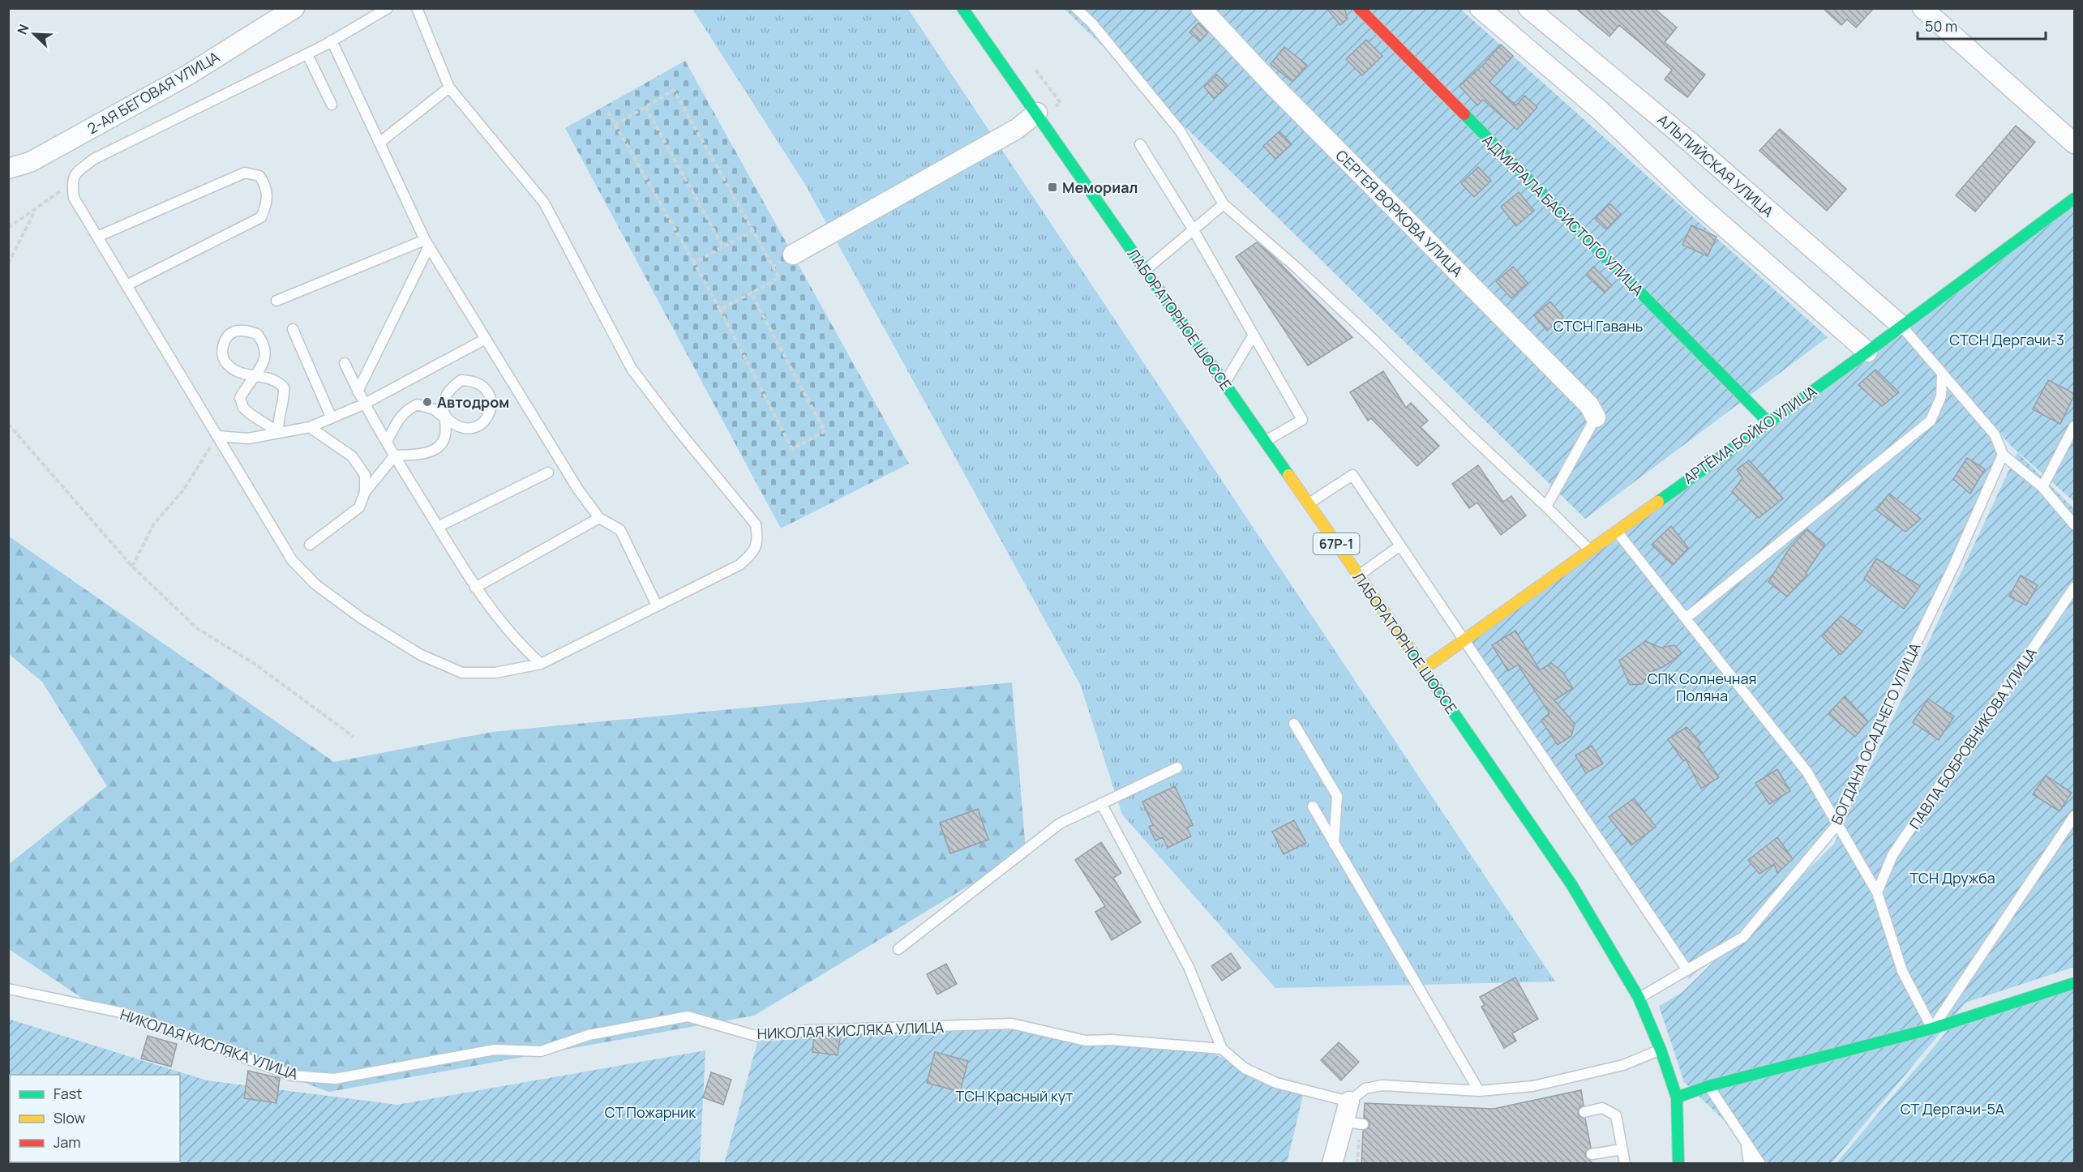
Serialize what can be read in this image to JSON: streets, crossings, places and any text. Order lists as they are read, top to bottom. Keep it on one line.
{"streets":{"main road":["АДМИРАЛА БАСИСТОГО УЛИЦА","ЛАБОРАТОРНОЕ ШОССЕ","АРТЁМА БОЙКО УЛИЦА","67Р-1"],"street":["2-АЯ БЕГОВАЯ УЛИЦА","АЛЬПИЙСКАЯ УЛИЦА","СЕРГЕЯ ВОРКОВА УЛИЦА"],"lane":["БОГДАНА ОСАДЧЕГО УЛИЦА","ПАВЛА БОБРОВНИКОВА УЛИЦА","НИКОЛАЯ КИСЛЯКА УЛИЦА"]},"crossings":[["АЛЬПИЙСКАЯ УЛИЦА","АРТЁМА БОЙКО УЛИЦА"],["АДМИРАЛА БАСИСТОГО УЛИЦА","АРТЁМА БОЙКО УЛИЦА"],["ЛАБОРАТОРНОЕ ШОССЕ","АРТЁМА БОЙКО УЛИЦА"],["ЛАБОРАТОРНОЕ ШОССЕ","БОГДАНА ОСАДЧЕГО УЛИЦА"]],"parks":["СТСН Гавань","СТСН Дергачи-3","СПК Солнечная Поляна","ТСН Дружба","ТСН Красный кут","СТ Дергачи-5А","СТ Пожарник"],"places":{"transit":["Мемориал"],"other":["Автодром"]},"legend":["Fast","Slow","Jam"],"scale_bar":"50 m","north":"top left"}
